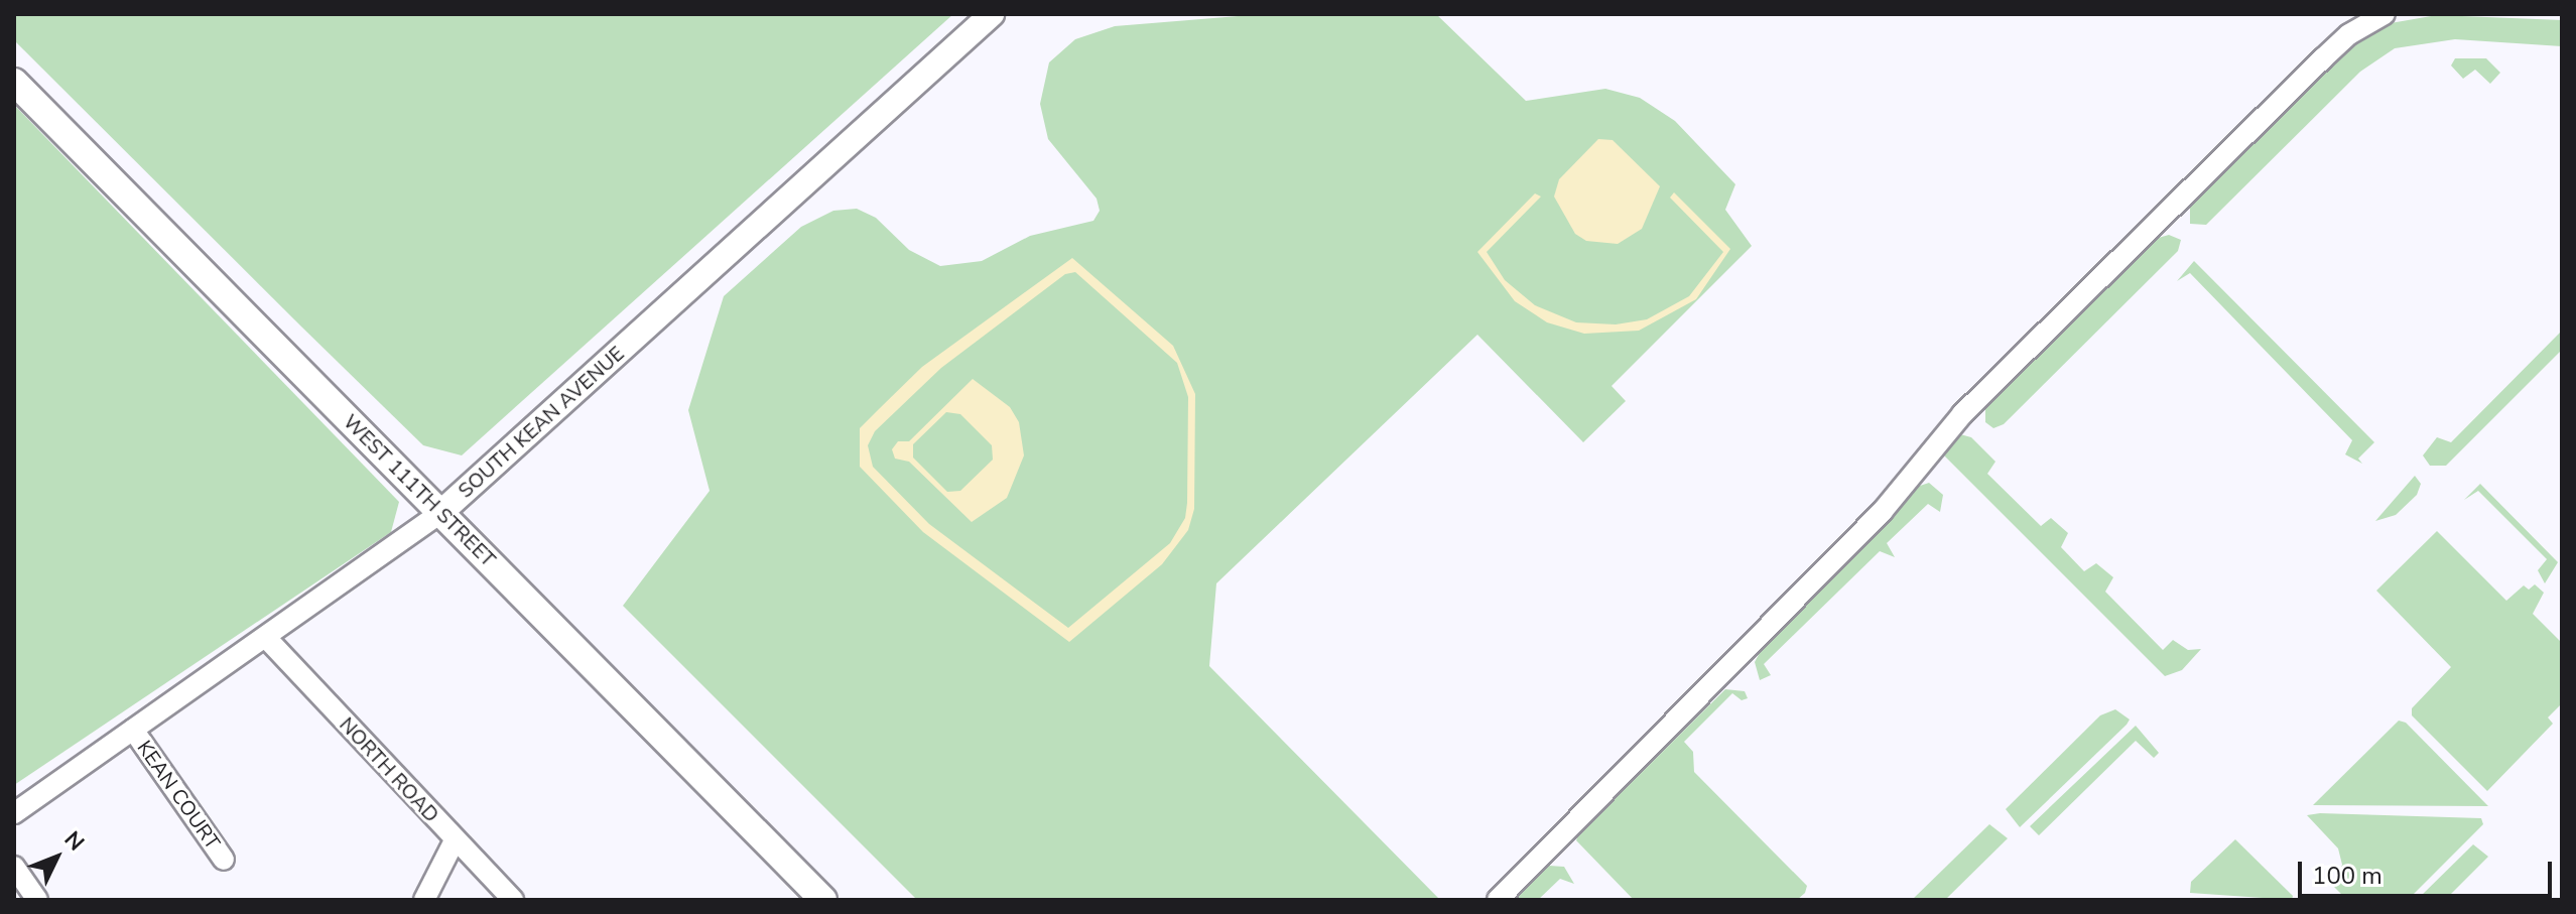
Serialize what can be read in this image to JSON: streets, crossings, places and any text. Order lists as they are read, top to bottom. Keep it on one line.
{"streets":{"main road":["WEST 111TH STREET"],"street":["SOUTH KEAN AVENUE","NORTH ROAD","KEAN COURT"]},"crossings":[["SOUTH KEAN AVENUE","WEST 111TH STREET"],["SOUTH KEAN AVENUE","NORTH ROAD"],["SOUTH KEAN AVENUE","KEAN COURT"]],"scale_bar":"100 m","north":"top right"}
